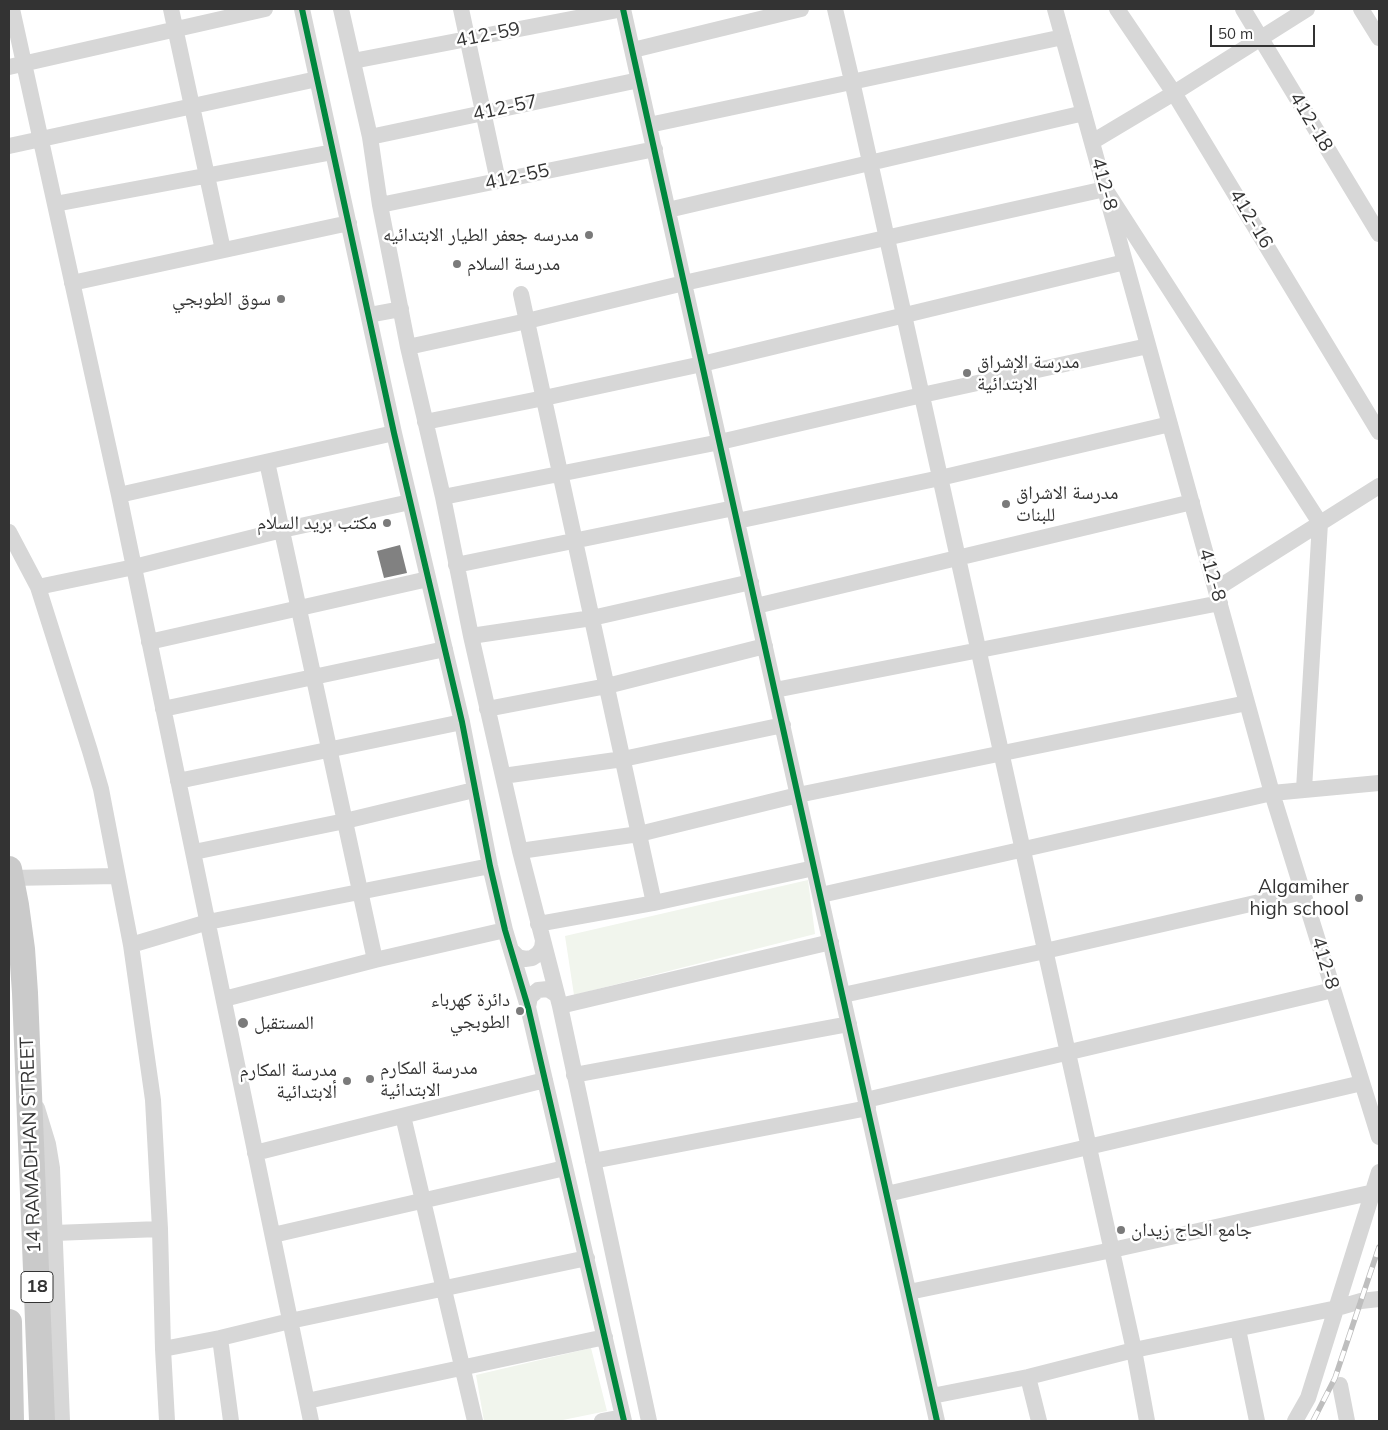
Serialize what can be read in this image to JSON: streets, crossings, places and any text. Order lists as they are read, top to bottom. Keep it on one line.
{"streets":{"main road":["14 RAMADHAN STREET","18"],"street":["412-59","412-57","412-18","412-55","412-8","412-16"]},"places":["مدرسه جعفر الطيار الابتدائيه","مدرسة السلام","سوق الطوبجي","مدرسة الإشراق الابتدائية","مدرسة الاشراق للبنات","مكتب بريد السلام","Algamiher high school","دائرة كهرباء الطوبجي","المستقبل","مدرسة المكارم الابتدائية","مدرسة المكارم ألابتدائية","جامع الحاج زيدان"],"scale_bar":"50 m"}
